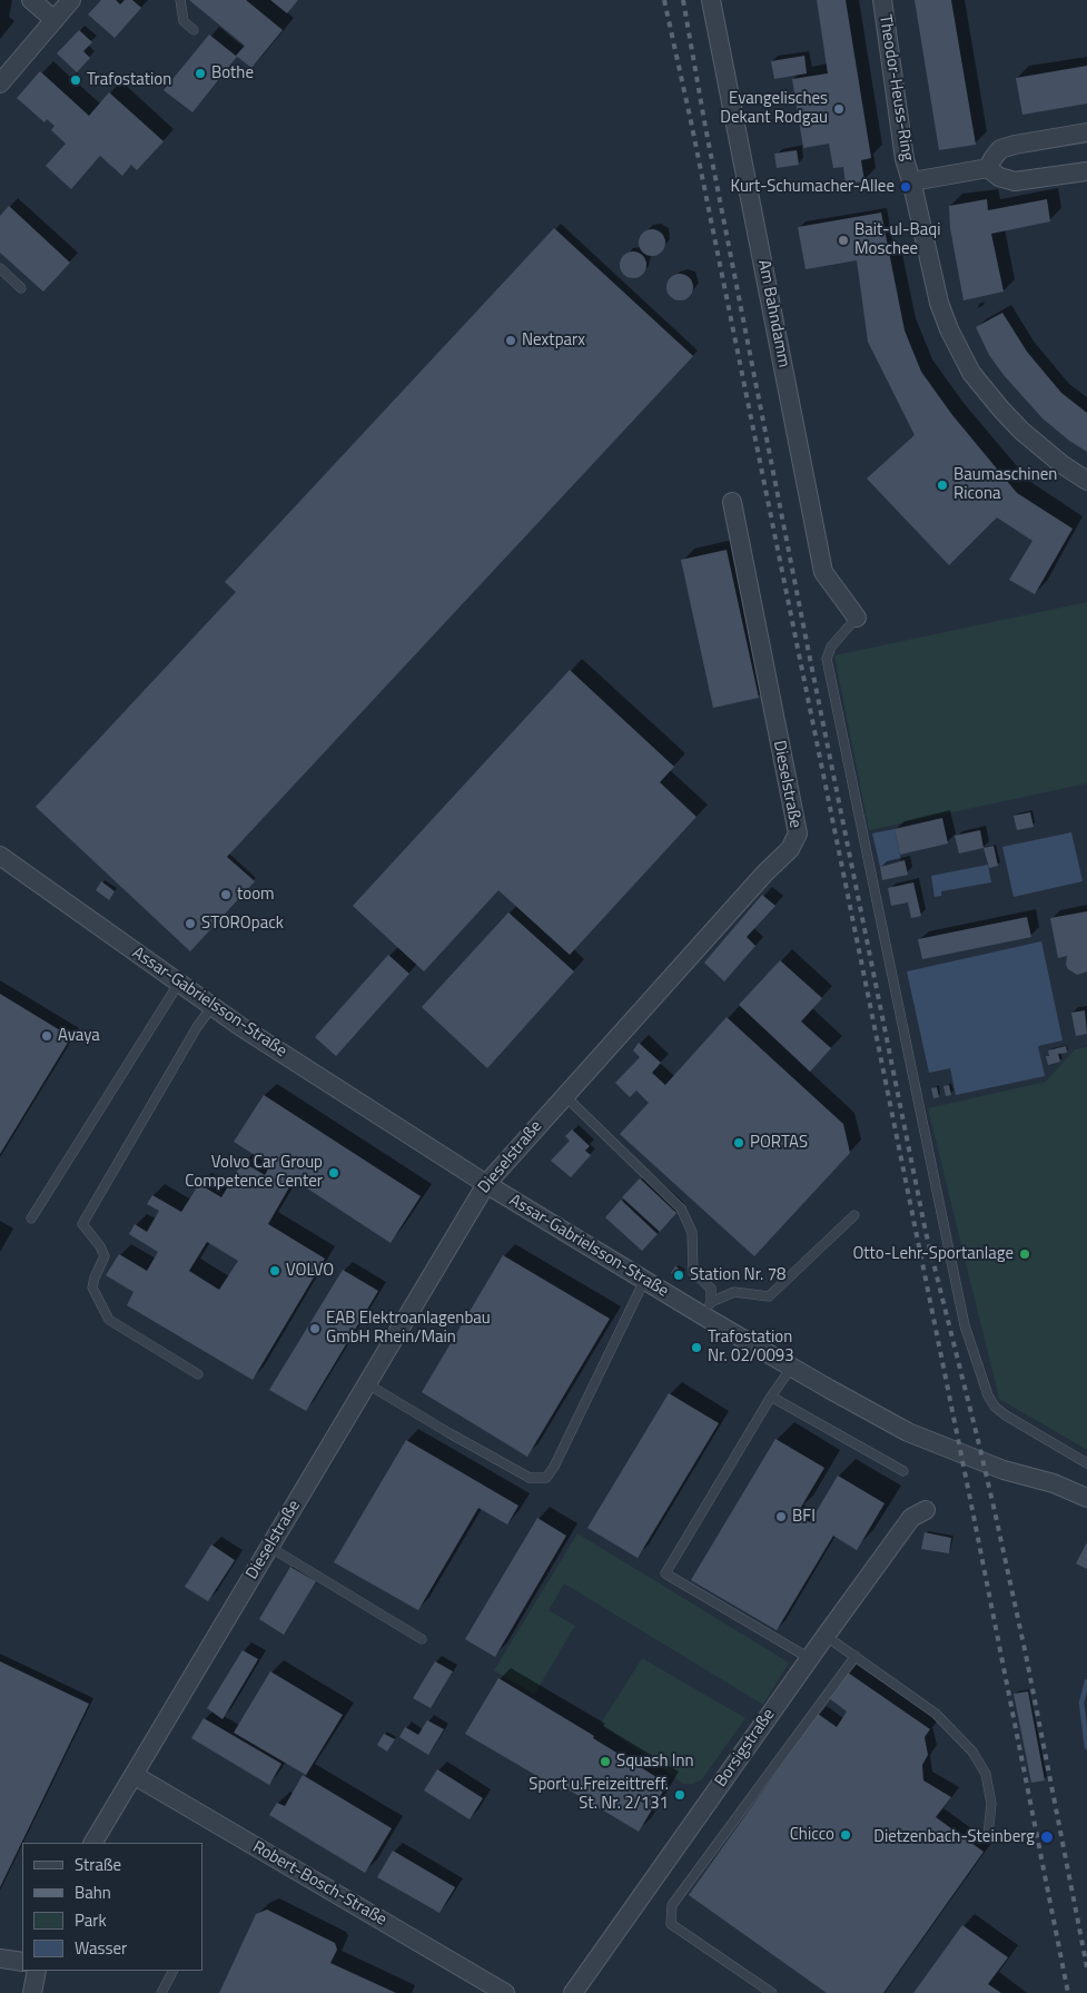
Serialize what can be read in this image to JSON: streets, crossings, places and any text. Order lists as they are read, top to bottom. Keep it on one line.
{"streets":{"street":["Theodor-Heuss-Ring","Am Bahndamm","Dieselstraße","Assar-Gabrielsson-Straße","Borsigstraße","Robert-Bosch-Straße"]},"crossings":[["Dieselstraße","Assar-Gabrielsson-Straße"],["Dieselstraße","Robert-Bosch-Straße"]],"places":["Bothe","Trafostation","Evangelisches Dekant Rodgau","Kurt-Schumacher-Allee","Bait-ul-Baqi Moschee","Nextparx","Baumaschinen Ricona","toom","STOROpack","Avaya","PORTAS","Volvo Car Group Competence Center","Otto-Lehr-Sportanlage","VOLVO","Station Nr. 78","EAB Elektroanlagenbau GmbH Rhein/Main","Trafostation Nr. 02/0093","BFI","Squash Inn","Sport u.Freizeittreff. St. Nr. 2/131","Chicco","Dietzenbach-Steinberg"],"legend":["Straße","Bahn","Park","Wasser"]}
